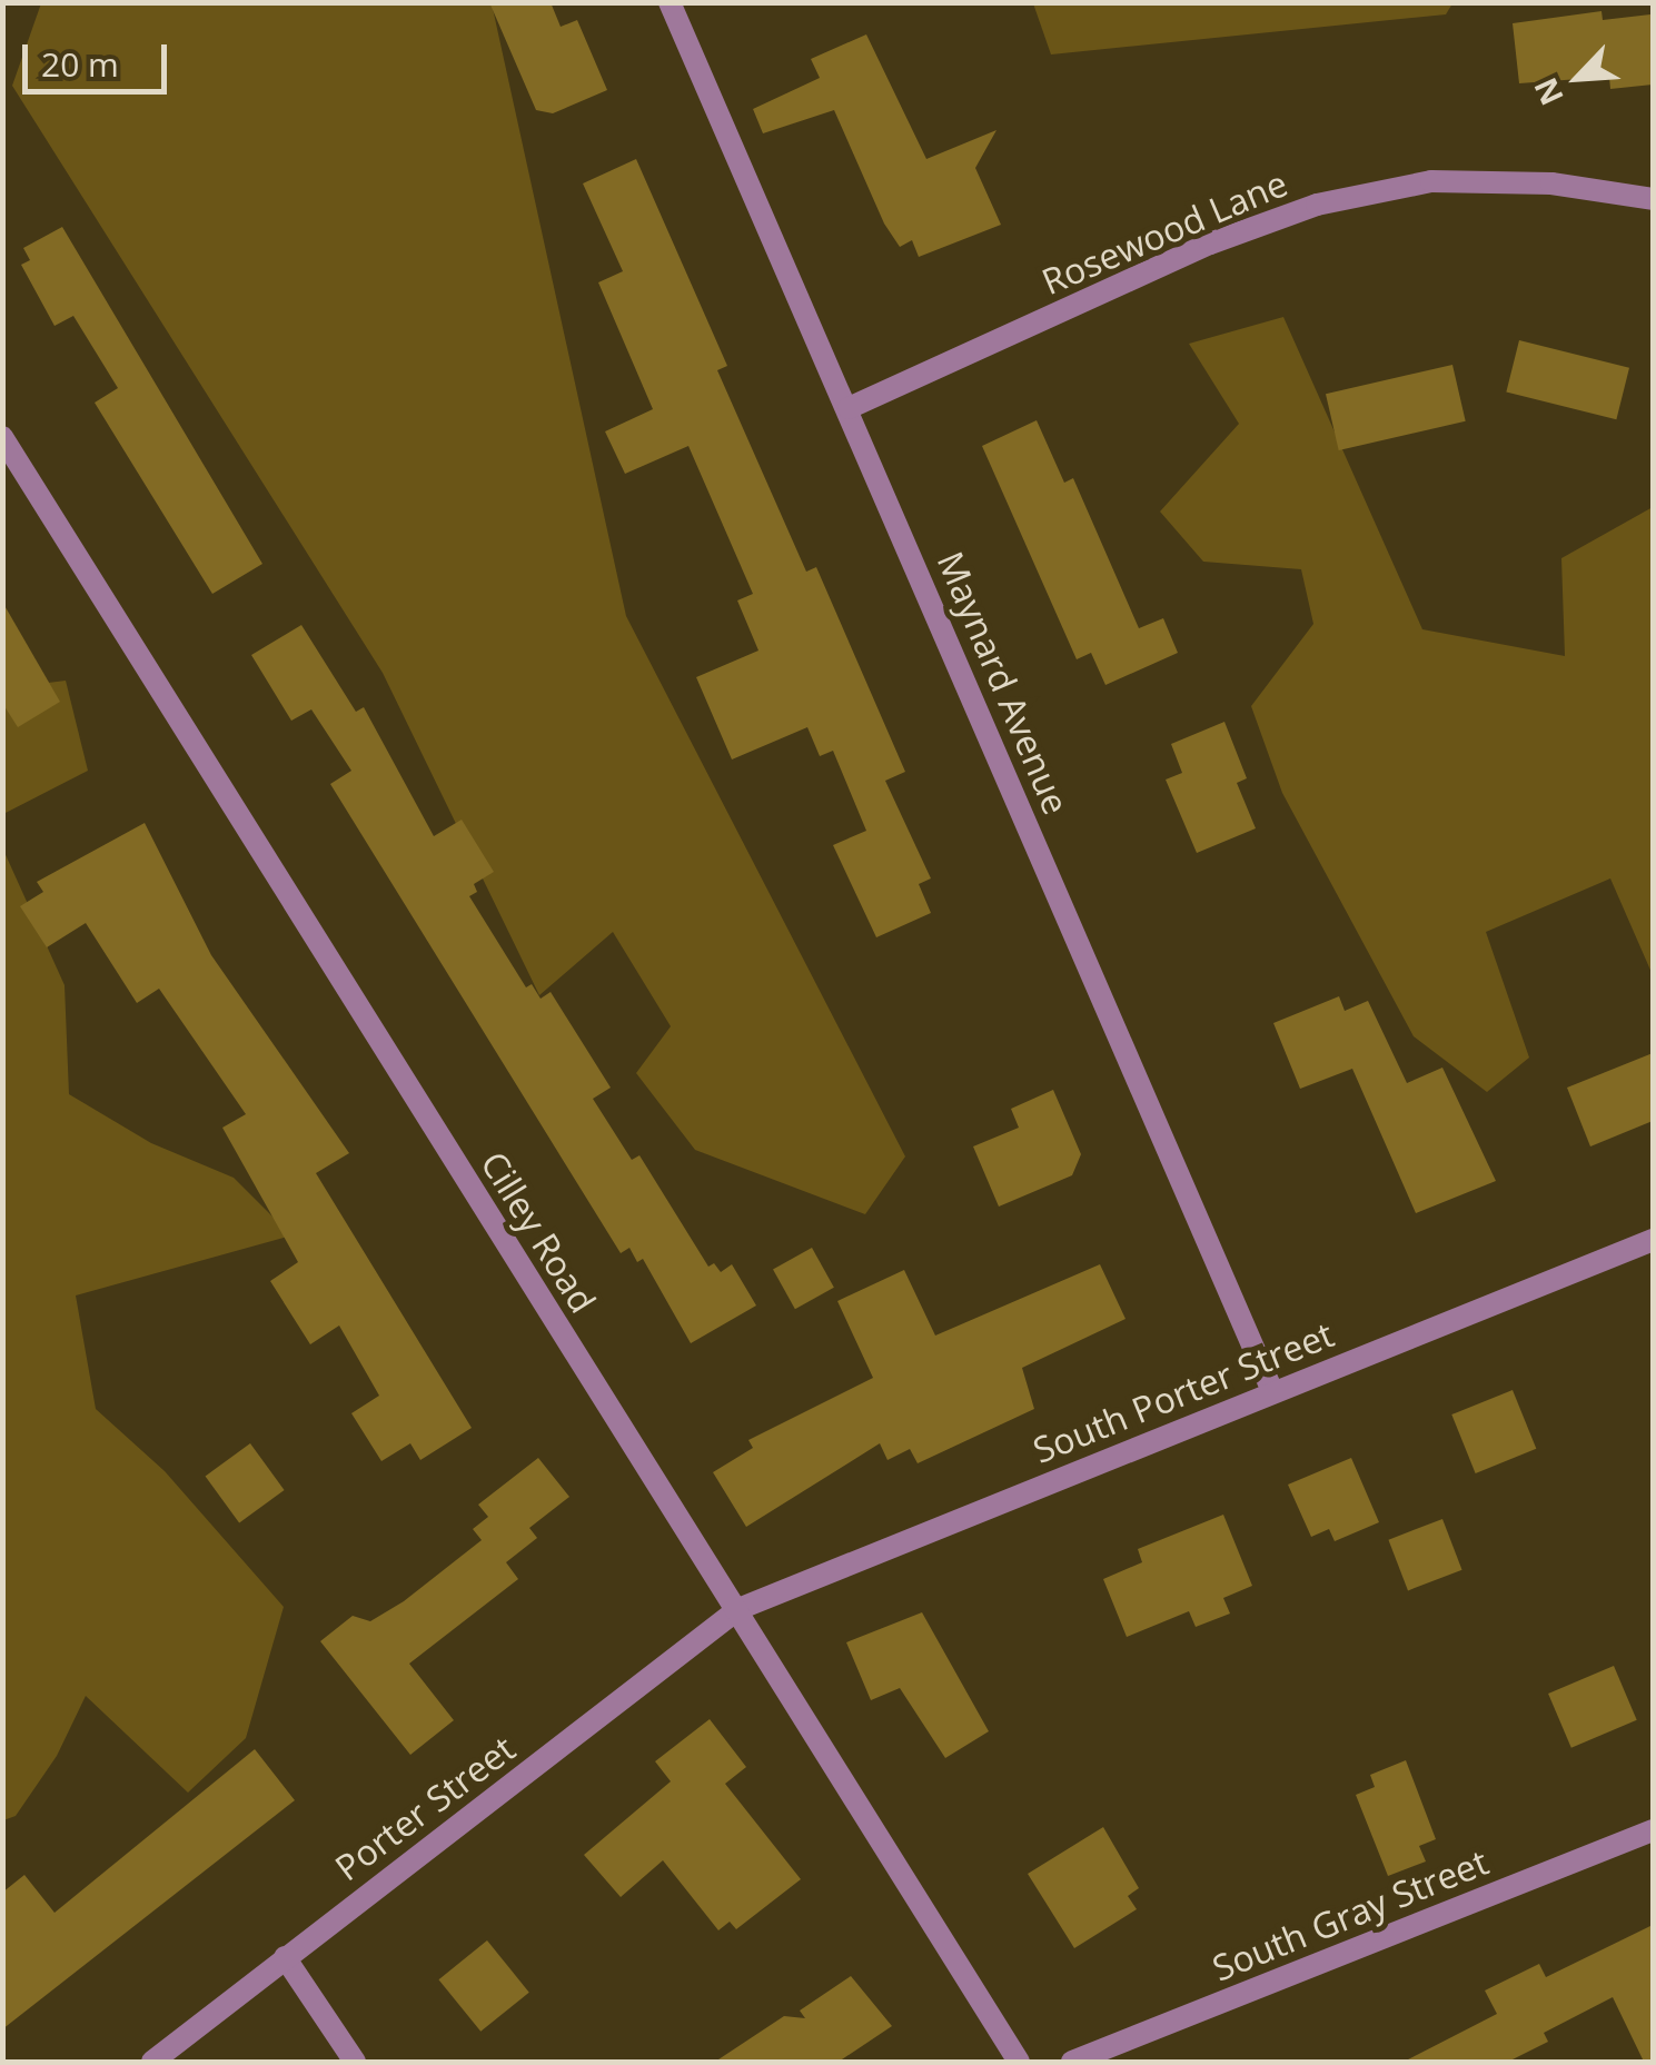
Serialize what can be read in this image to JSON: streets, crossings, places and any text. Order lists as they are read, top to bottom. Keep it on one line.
{"streets":{"street":["Rosewood Lane","Maynard Avenue","Cilley Road","South Porter Street","Porter Street","South Gray Street"]},"crossings":[["Rosewood Lane","Maynard Avenue"],["Maynard Avenue","South Porter Street"],["Cilley Road","South Porter Street"],["Cilley Road","Porter Street"],["South Porter Street","Porter Street"]],"scale_bar":"20 m","north":"bottom left"}
